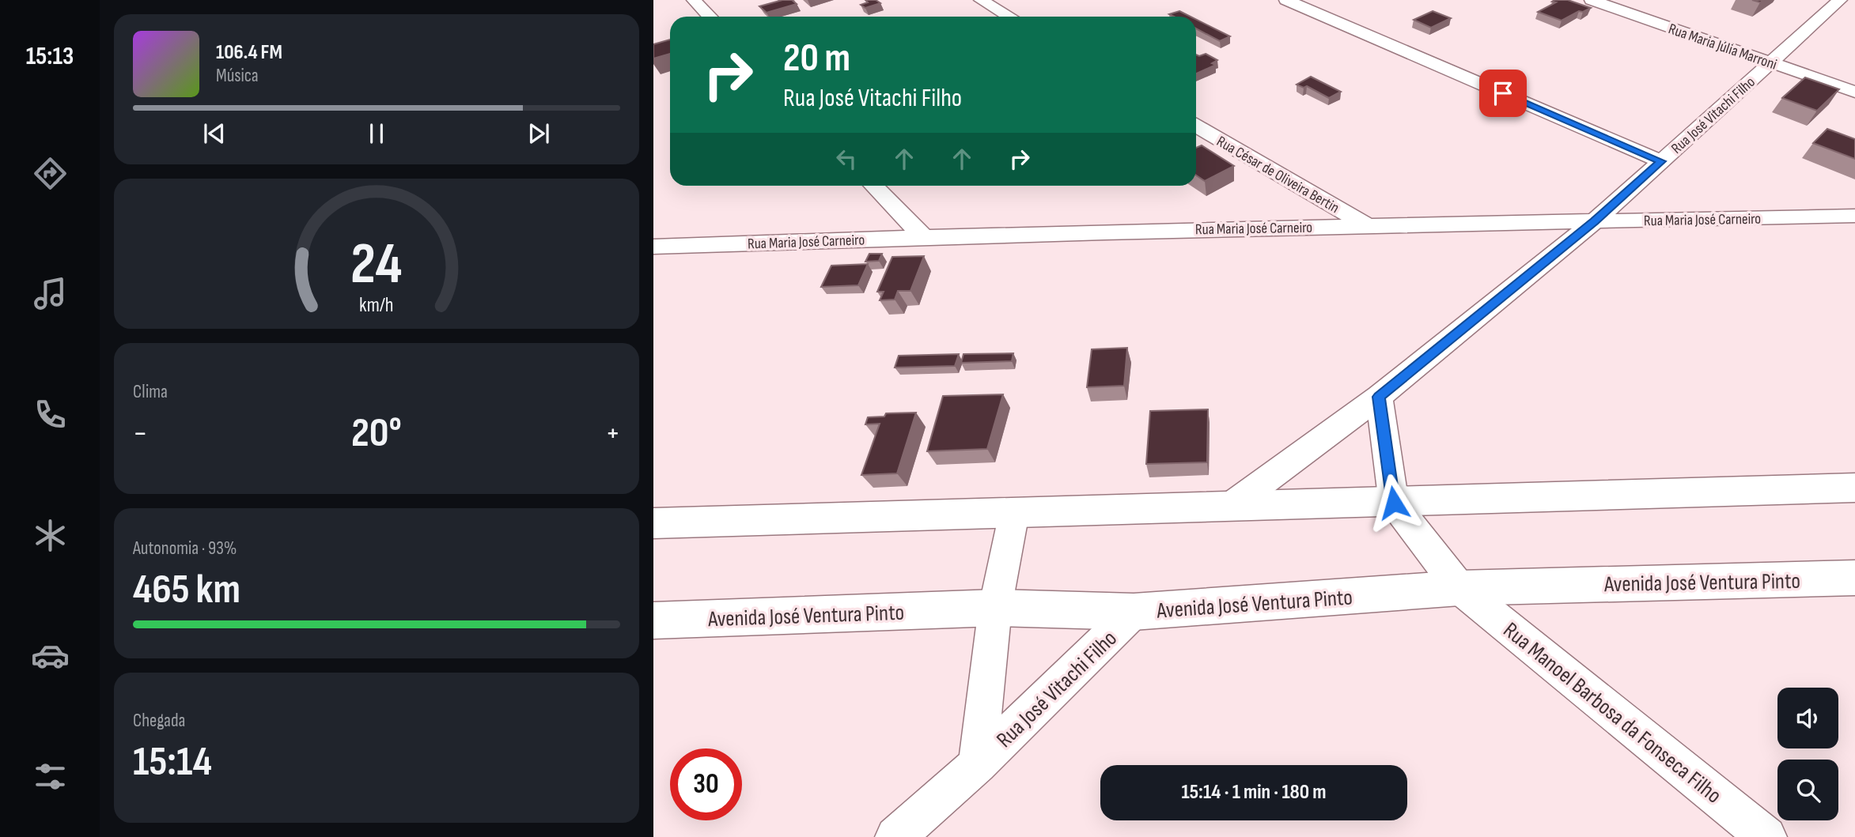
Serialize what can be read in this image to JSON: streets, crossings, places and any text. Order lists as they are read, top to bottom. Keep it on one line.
{"streets":{"main road":["Avenida José Ventura Pinto"],"street":["Rua Maria Júlia Marroni","Rua José Vitachi Filho","Rua César de Oliveira Bertin","Rua Maria José Carneiro","Rua Manoel Barbosa da Fonseca Filho"]},"crossings":[["Rua Maria Júlia Marroni","Rua José Vitachi Filho"],["Rua José Vitachi Filho","Rua Maria José Carneiro"],["Rua José Vitachi Filho","Avenida José Ventura Pinto"],["Rua César de Oliveira Bertin","Rua Maria José Carneiro"],["Avenida José Ventura Pinto","Rua Manoel Barbosa da Fonseca Filho"]],"page":{"tabs":"15:13","turn":["20 m","Rua José Vitachi Filho"],"song":["106.4 FM","Música"],"tile":["Clima",["Autonomia · 93%","465 km"],["Chegada","15:14"]],"heat":["−","20°","+"],"limit":"30","trip":"15:14 · 1 min · 180 m","gauge":["24","km/h"]}}
